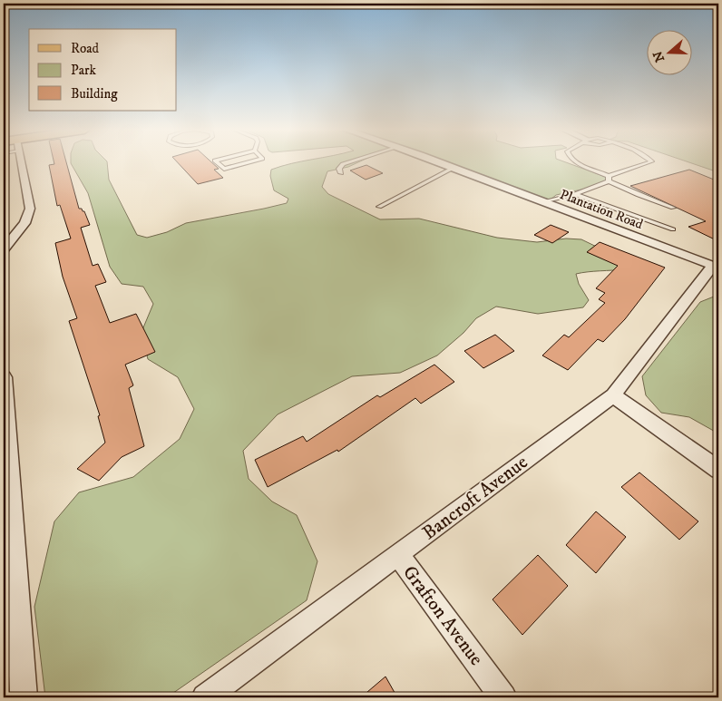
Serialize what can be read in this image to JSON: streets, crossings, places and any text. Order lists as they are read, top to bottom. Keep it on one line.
{"streets":{"street":["Plantation Road","Bancroft Avenue","Grafton Avenue"]},"crossings":[["Plantation Road","Bancroft Avenue"],["Bancroft Avenue","Grafton Avenue"]],"legend":["Road","Park","Building"],"north":"left"}
